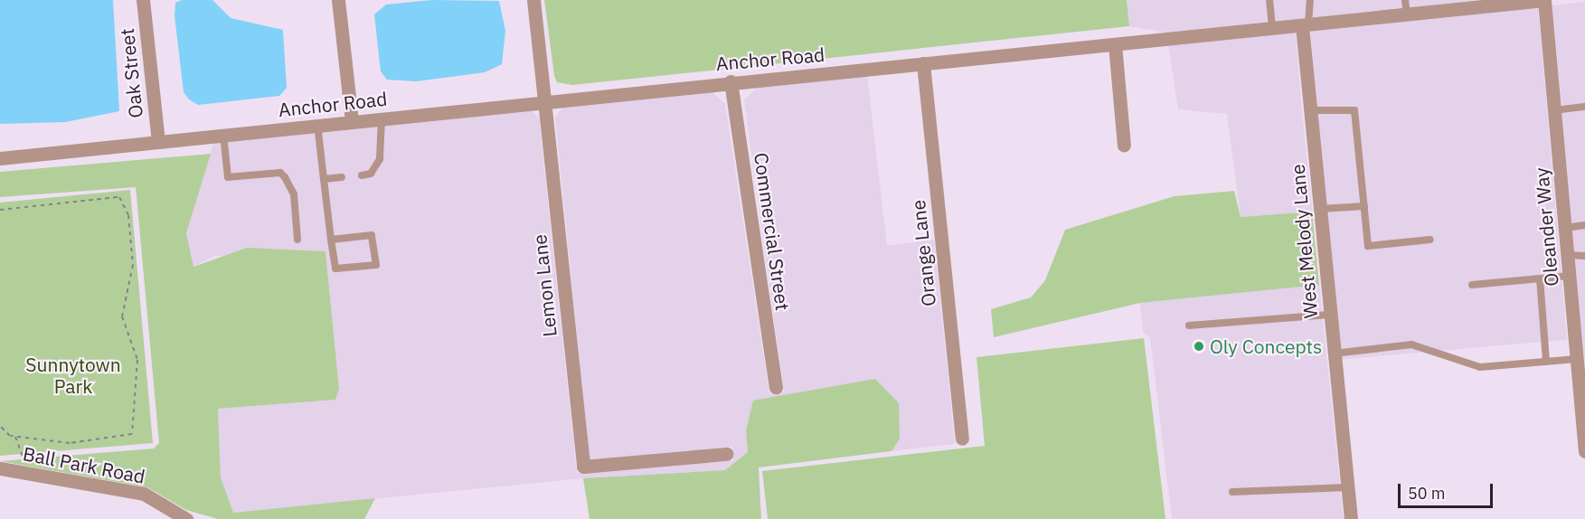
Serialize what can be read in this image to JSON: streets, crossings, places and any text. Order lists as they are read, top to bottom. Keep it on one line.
{"streets":{"street":["Anchor Road","Oak Street","Oleander Way","Commercial Street","West Melody Lane","Orange Lane","Lemon Lane","Ball Park Road"]},"crossings":[["Anchor Road","Oak Street"],["Anchor Road","Oleander Way"],["Anchor Road","Commercial Street"],["Anchor Road","West Melody Lane"],["Anchor Road","Orange Lane"],["Anchor Road","Lemon Lane"]],"parks":["Sunnytown Park"],"places":["Oly Concepts"],"scale_bar":"50 m"}
